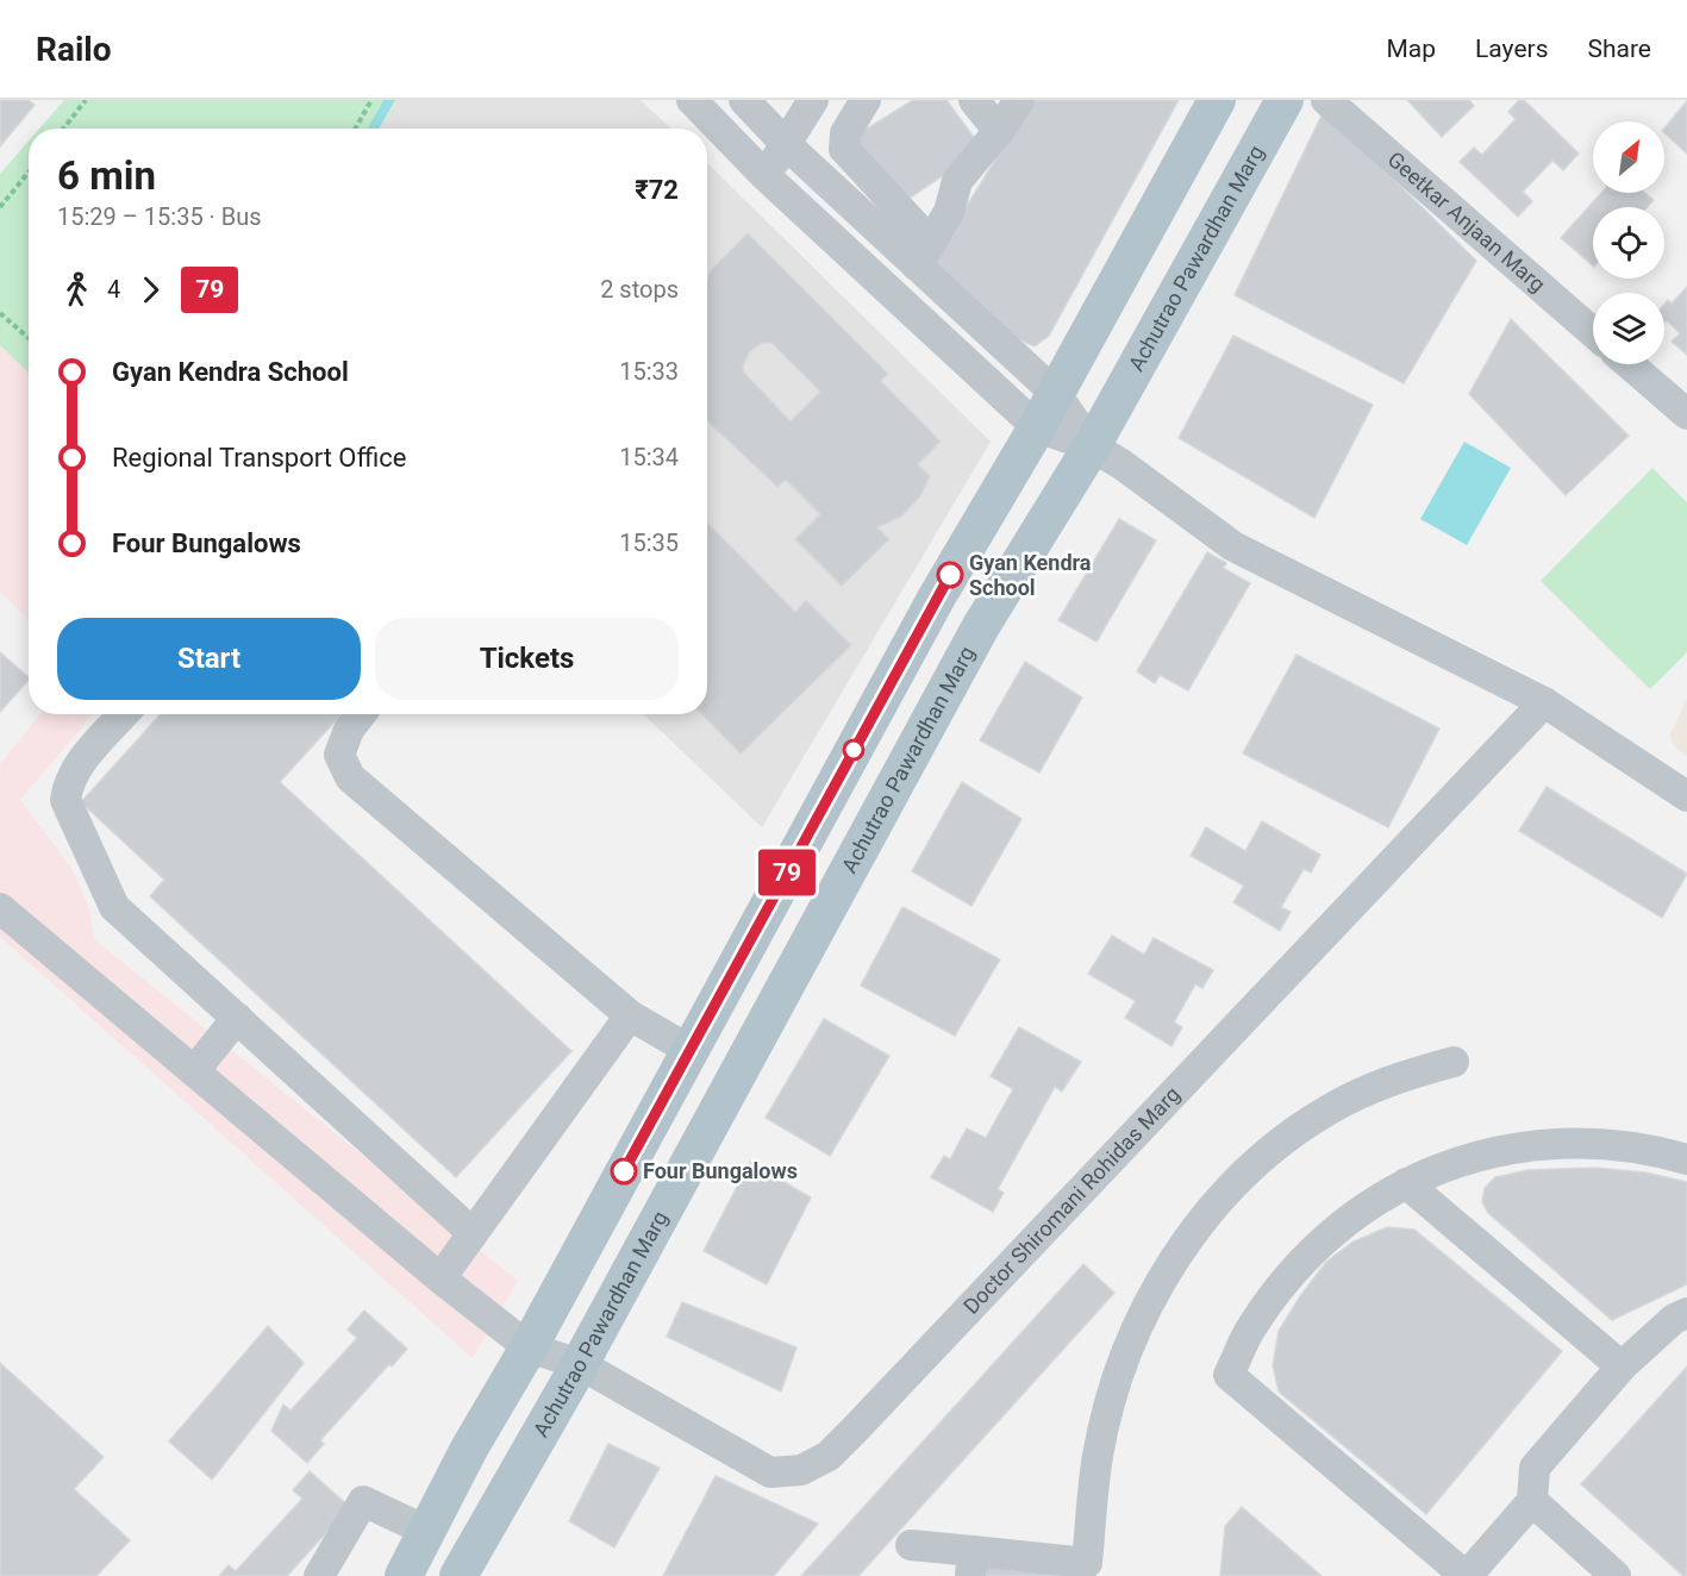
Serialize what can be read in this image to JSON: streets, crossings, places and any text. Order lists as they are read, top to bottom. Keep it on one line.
{"streets":{"main road":["Achutrao Pawardhan Marg"],"street":["Geetkar Anjaan Marg","Doctor Shiromani Rohidas Marg"]},"crossings":[["Achutrao Pawardhan Marg","Doctor Shiromani Rohidas Marg"]],"places":["Gyan Kendra School","Four Bungalows"],"lines":["bus line 79"],"north":"top right","page":{"header":"Railo","nav":["Map","Layers","Share"],"on_map":"79","heading":["6 min","15:29 – 15:35 · Bus","₹72"],"legs":["4","79","2 stops"],"list":[{"name":"Gyan Kendra School","value":"15:33"},{"name":"Regional Transport Office","value":"15:34"},{"name":"Four Bungalows","value":"15:35"}],"buttons":["Start","Tickets"]}}
